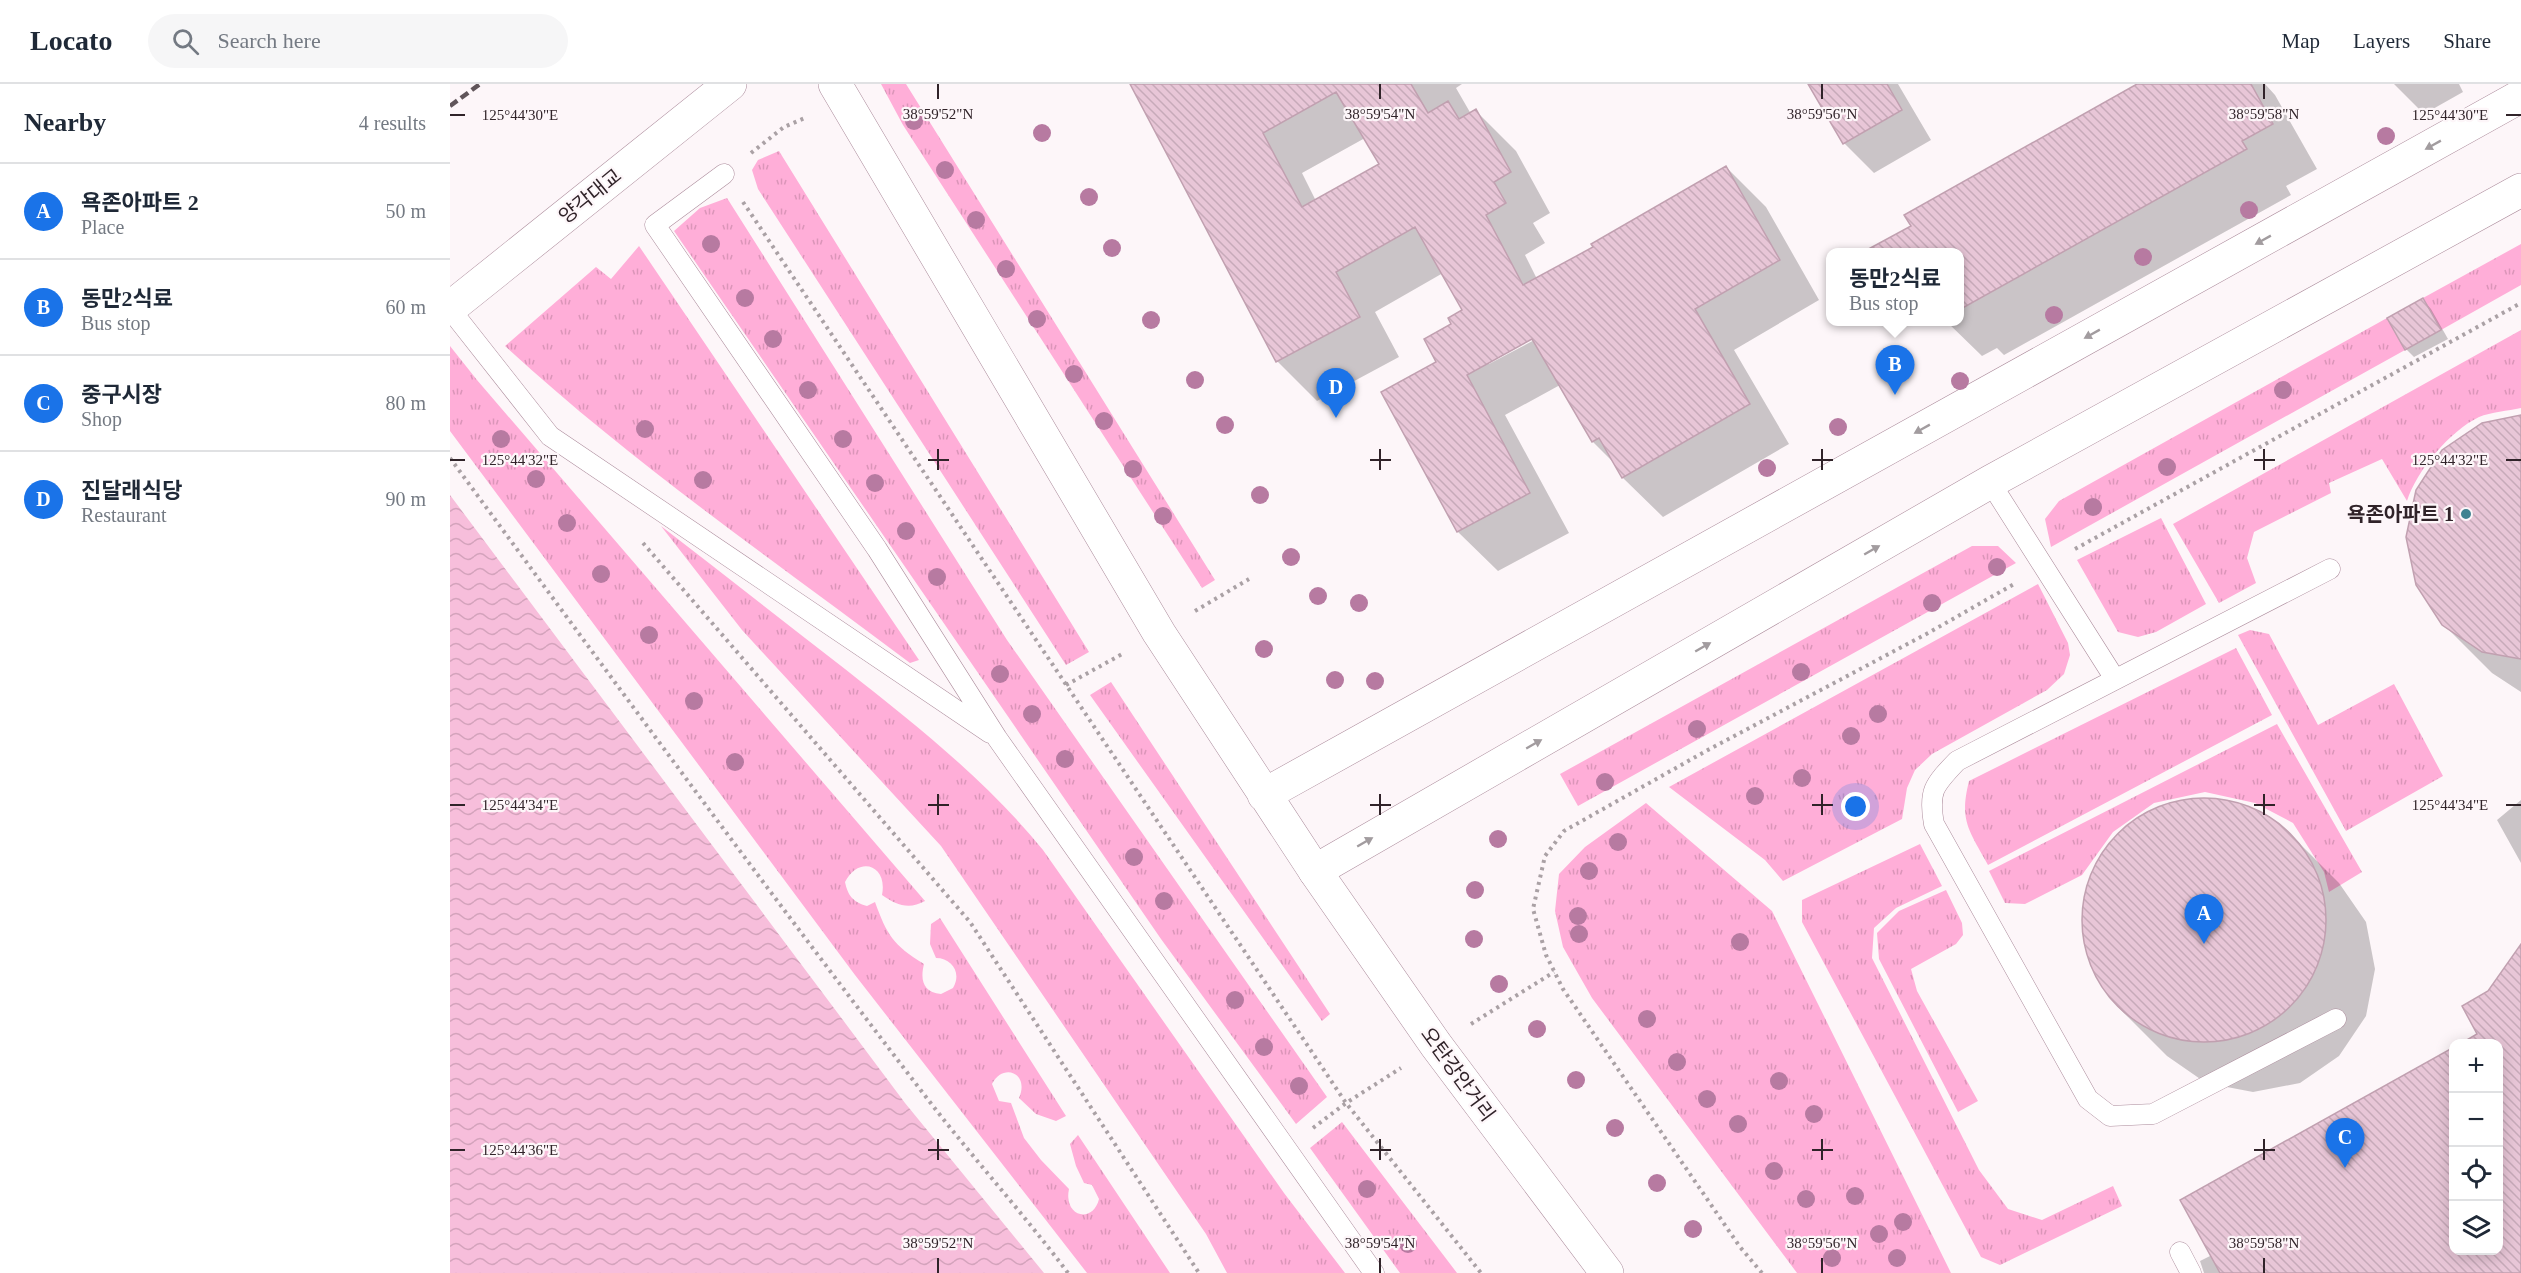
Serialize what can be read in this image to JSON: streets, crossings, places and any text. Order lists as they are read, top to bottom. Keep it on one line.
{"streets":{"main road":["양각대교","오탄강안거리"]},"places":["욕존아파트 1"],"page":{"header":"Locato","search":"Search here","nav":["Map","Layers","Share"],"heading":["Nearby","4 results"],"list":[{"mark":"A","name":"욕존아파트 2","note":"Place","value":"50 m"},{"mark":"B","name":"동만2식료","note":"Bus stop","value":"60 m"},{"mark":"C","name":"중구시장","note":"Shop","value":"80 m"},{"mark":"D","name":"진달래식당","note":"Restaurant","value":"90 m"}],"popup":["동만2식료","Bus stop"],"pins":["B","D","A","C"],"map_buttons":["+","−"]},"coordinates":["38°59'52\"N","38°59'54\"N","38°59'56\"N","38°59'58\"N","125°44'30\"E","125°44'32\"E","125°44'34\"E","125°44'36\"E"]}
